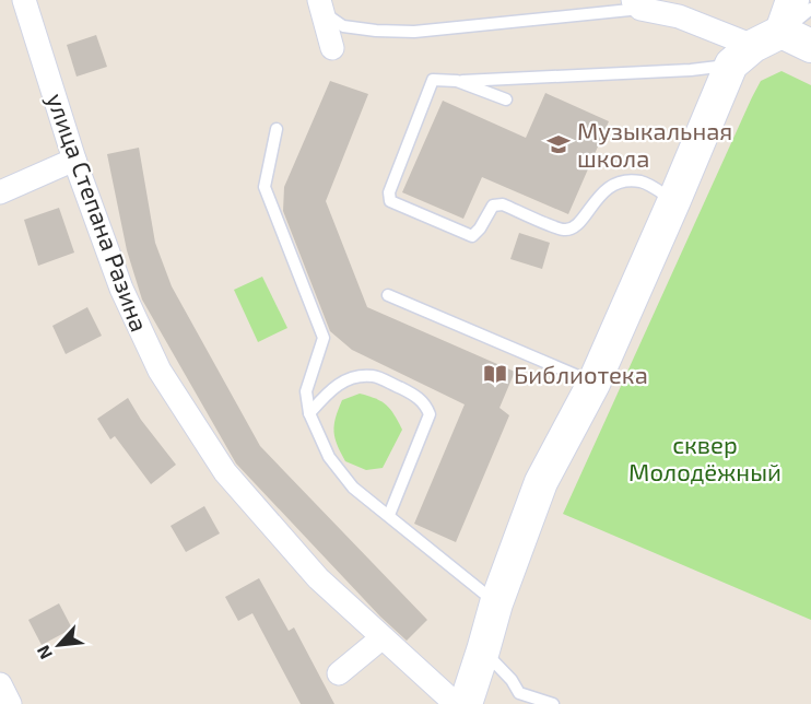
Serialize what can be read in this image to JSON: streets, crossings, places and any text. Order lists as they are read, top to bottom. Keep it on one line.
{"streets":{"street":["улица Степана Разина"]},"parks":["сквер Молодёжный"],"places":{"school or university":["Музыкальная школа"],"library":["Библиотека"]},"north":"bottom left"}
